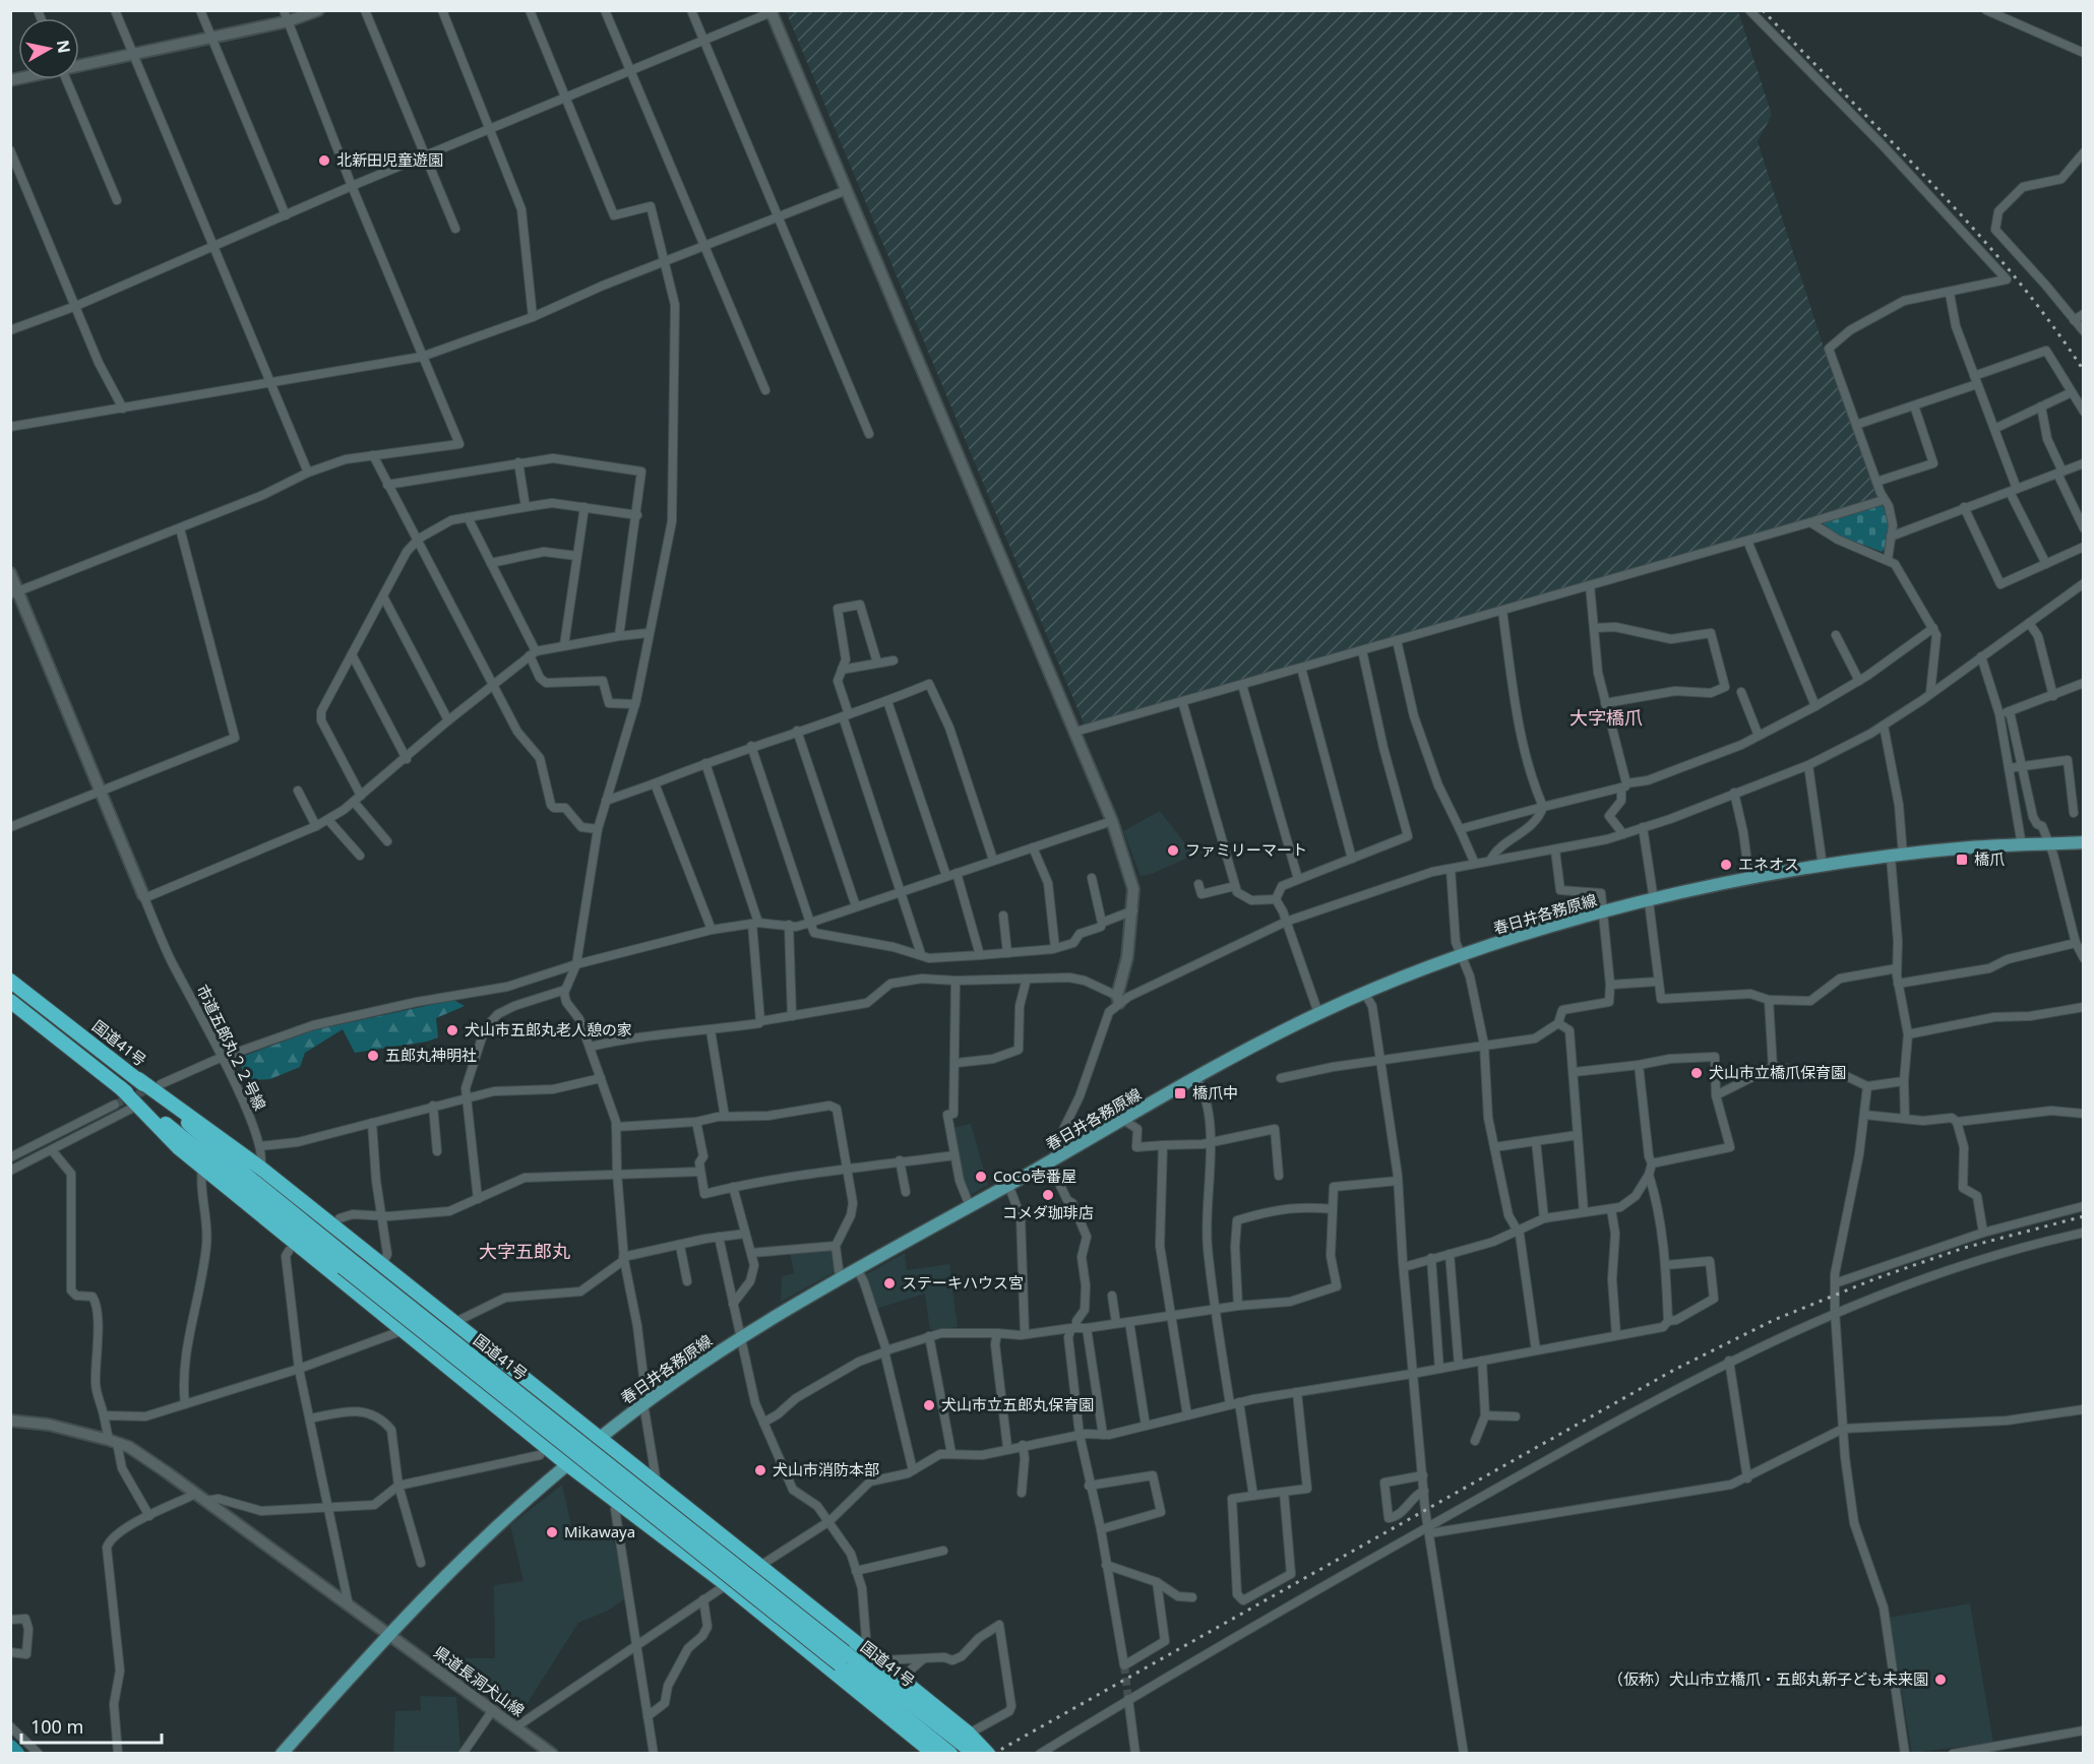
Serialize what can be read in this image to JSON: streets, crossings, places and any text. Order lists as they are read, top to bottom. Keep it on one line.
{"streets":{"highway":["国道41号"],"main road":["春日井各務原線"],"street":["市道五郎丸２２号線","県道長洞犬山線"]},"crossings":[["春日井各務原線","県道長洞犬山線"]],"districts":["大字橋爪","大字五郎丸"],"places":{"other":["北新田児童遊園","ファミリーマート","エネオス","犬山市五郎丸老人憩の家","五郎丸神明社","犬山市立橋爪保育園","CoCo壱番屋","コメダ珈琲店","ステーキハウス宮","犬山市立五郎丸保育園","犬山市消防本部","Mikawaya","（仮称）犬山市立橋爪・五郎丸新子ども未来園"],"transit":["橋爪","橋爪中"]},"scale_bar":"100 m","north":"right"}
